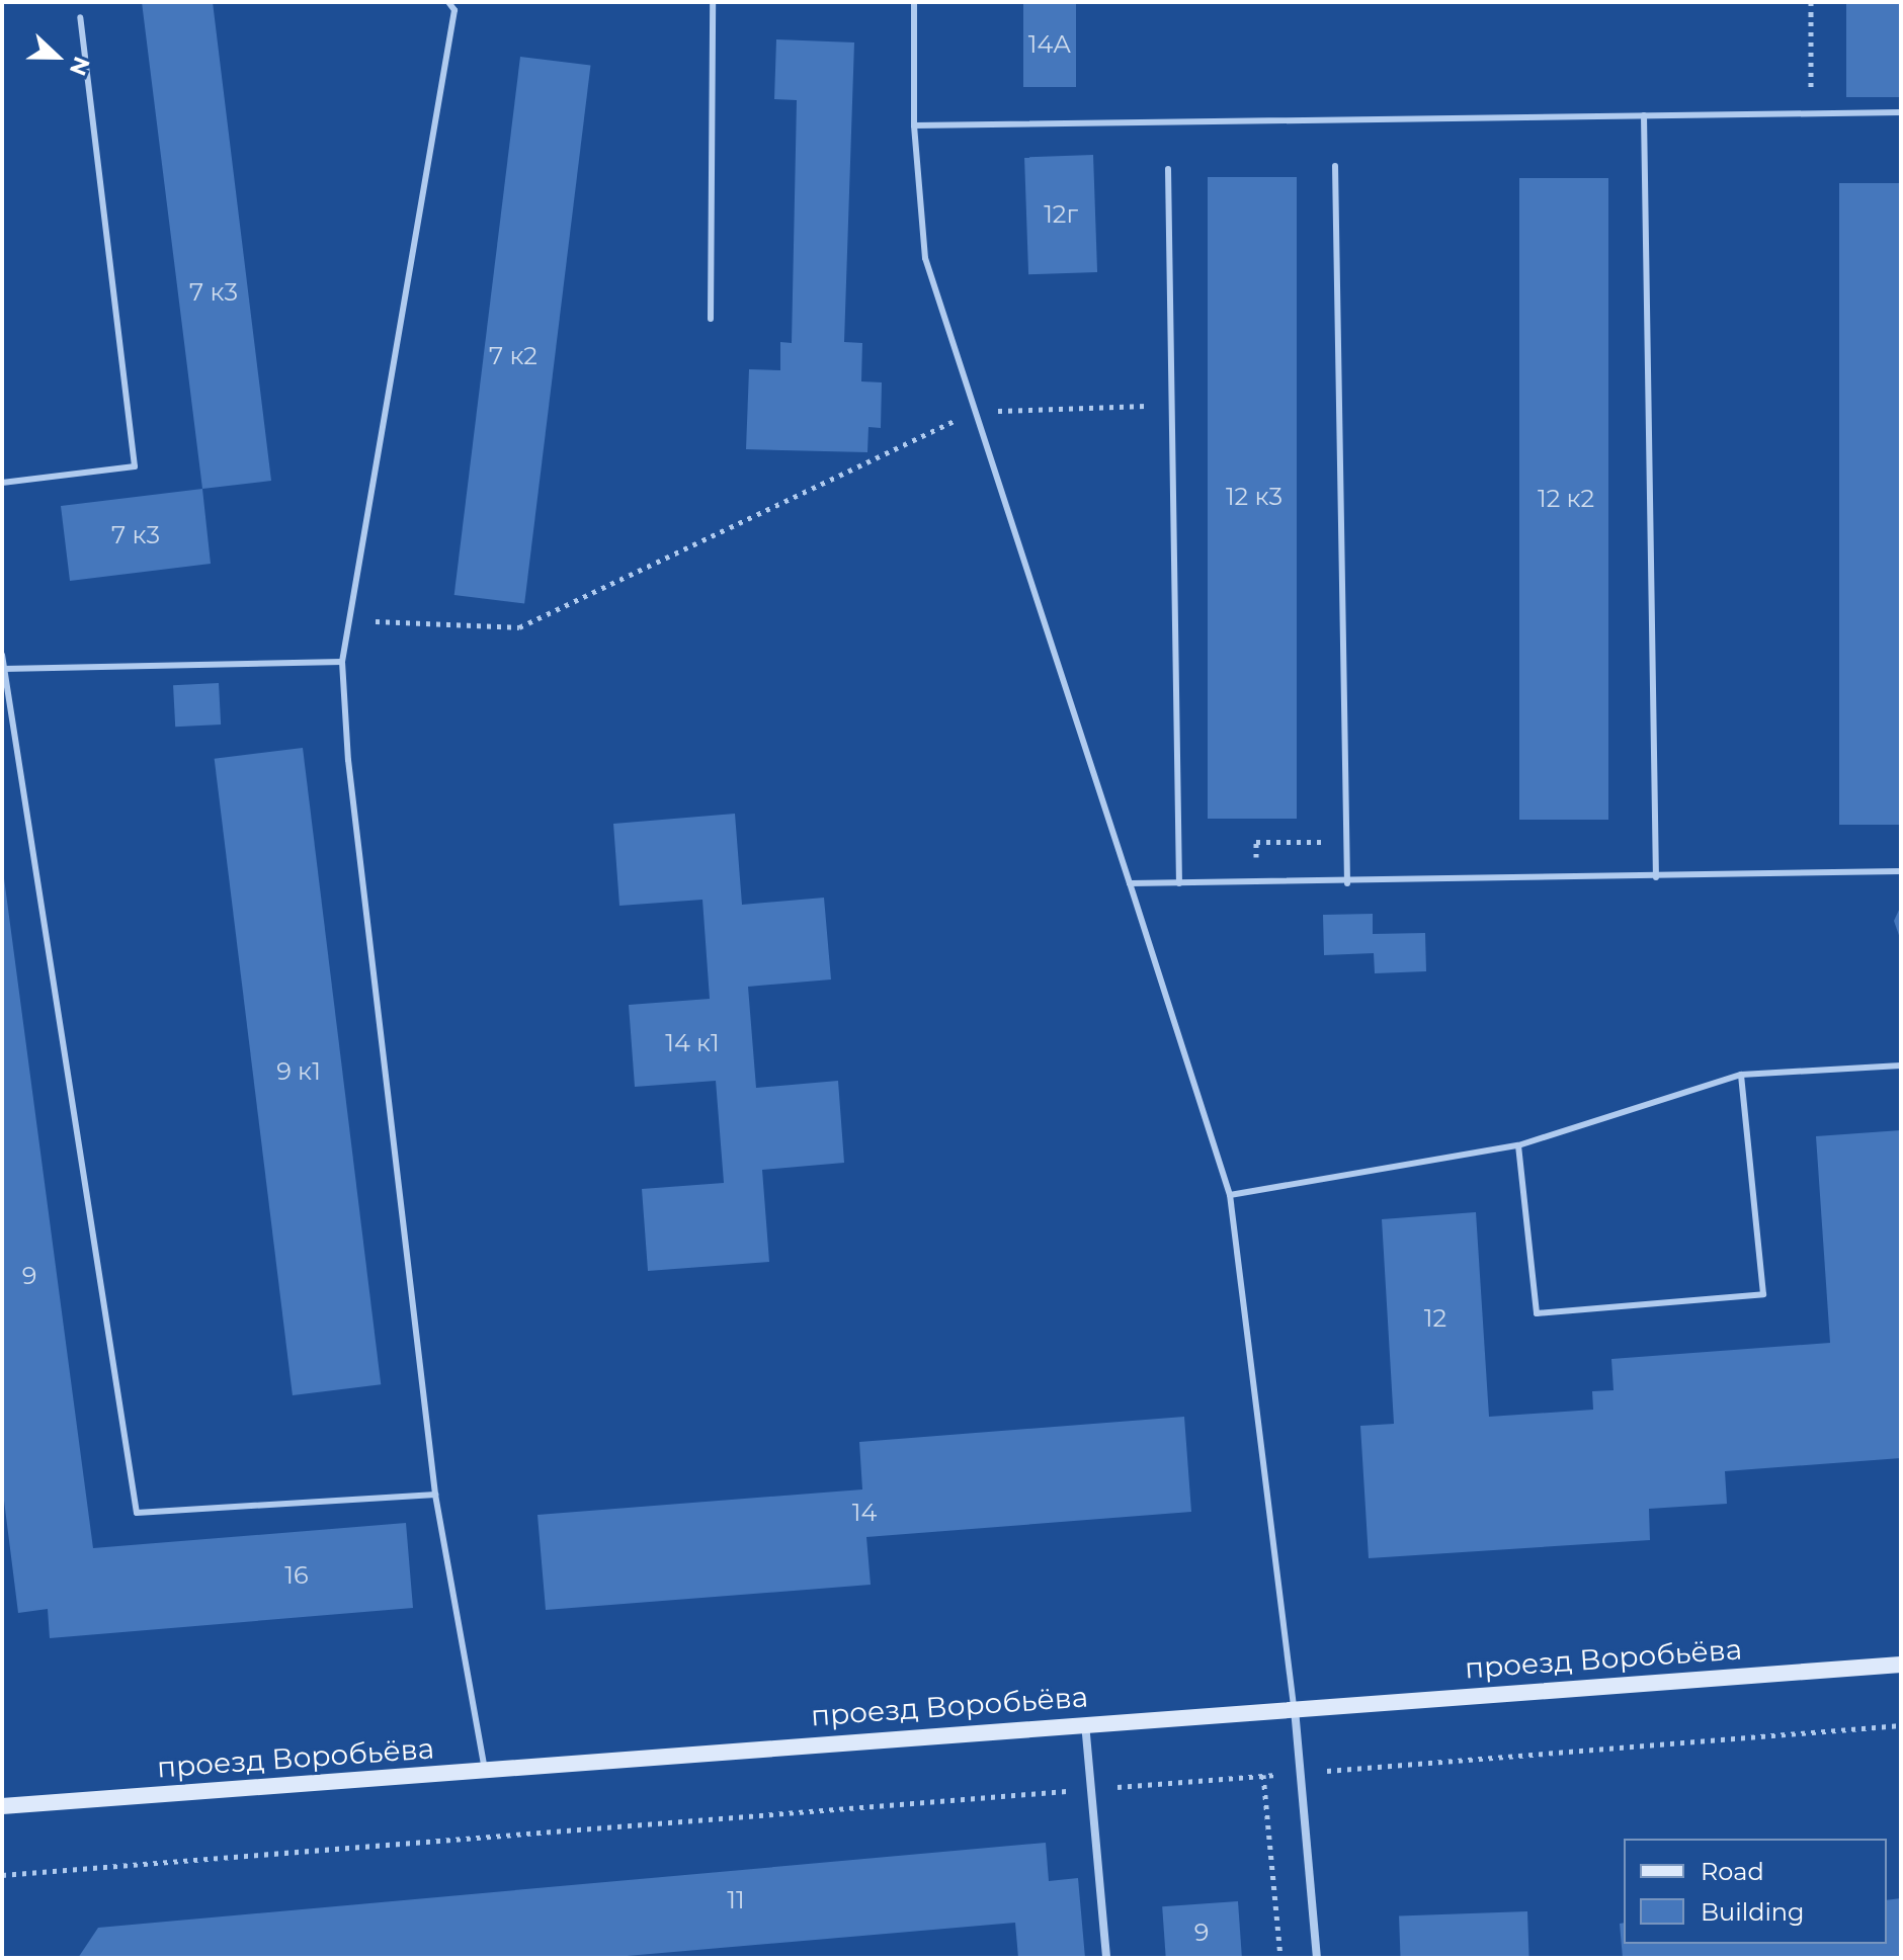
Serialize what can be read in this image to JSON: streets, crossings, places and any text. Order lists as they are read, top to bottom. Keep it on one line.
{"streets":{"main road":["проезд Воробьёва"]},"house_numbers":["14А","12г","7 к3","7 к2","12 к3","12 к2","7 к3","14 к1","9 к1","9","12","14","16","11","9"],"legend":["Road","Building"],"north":"right"}
